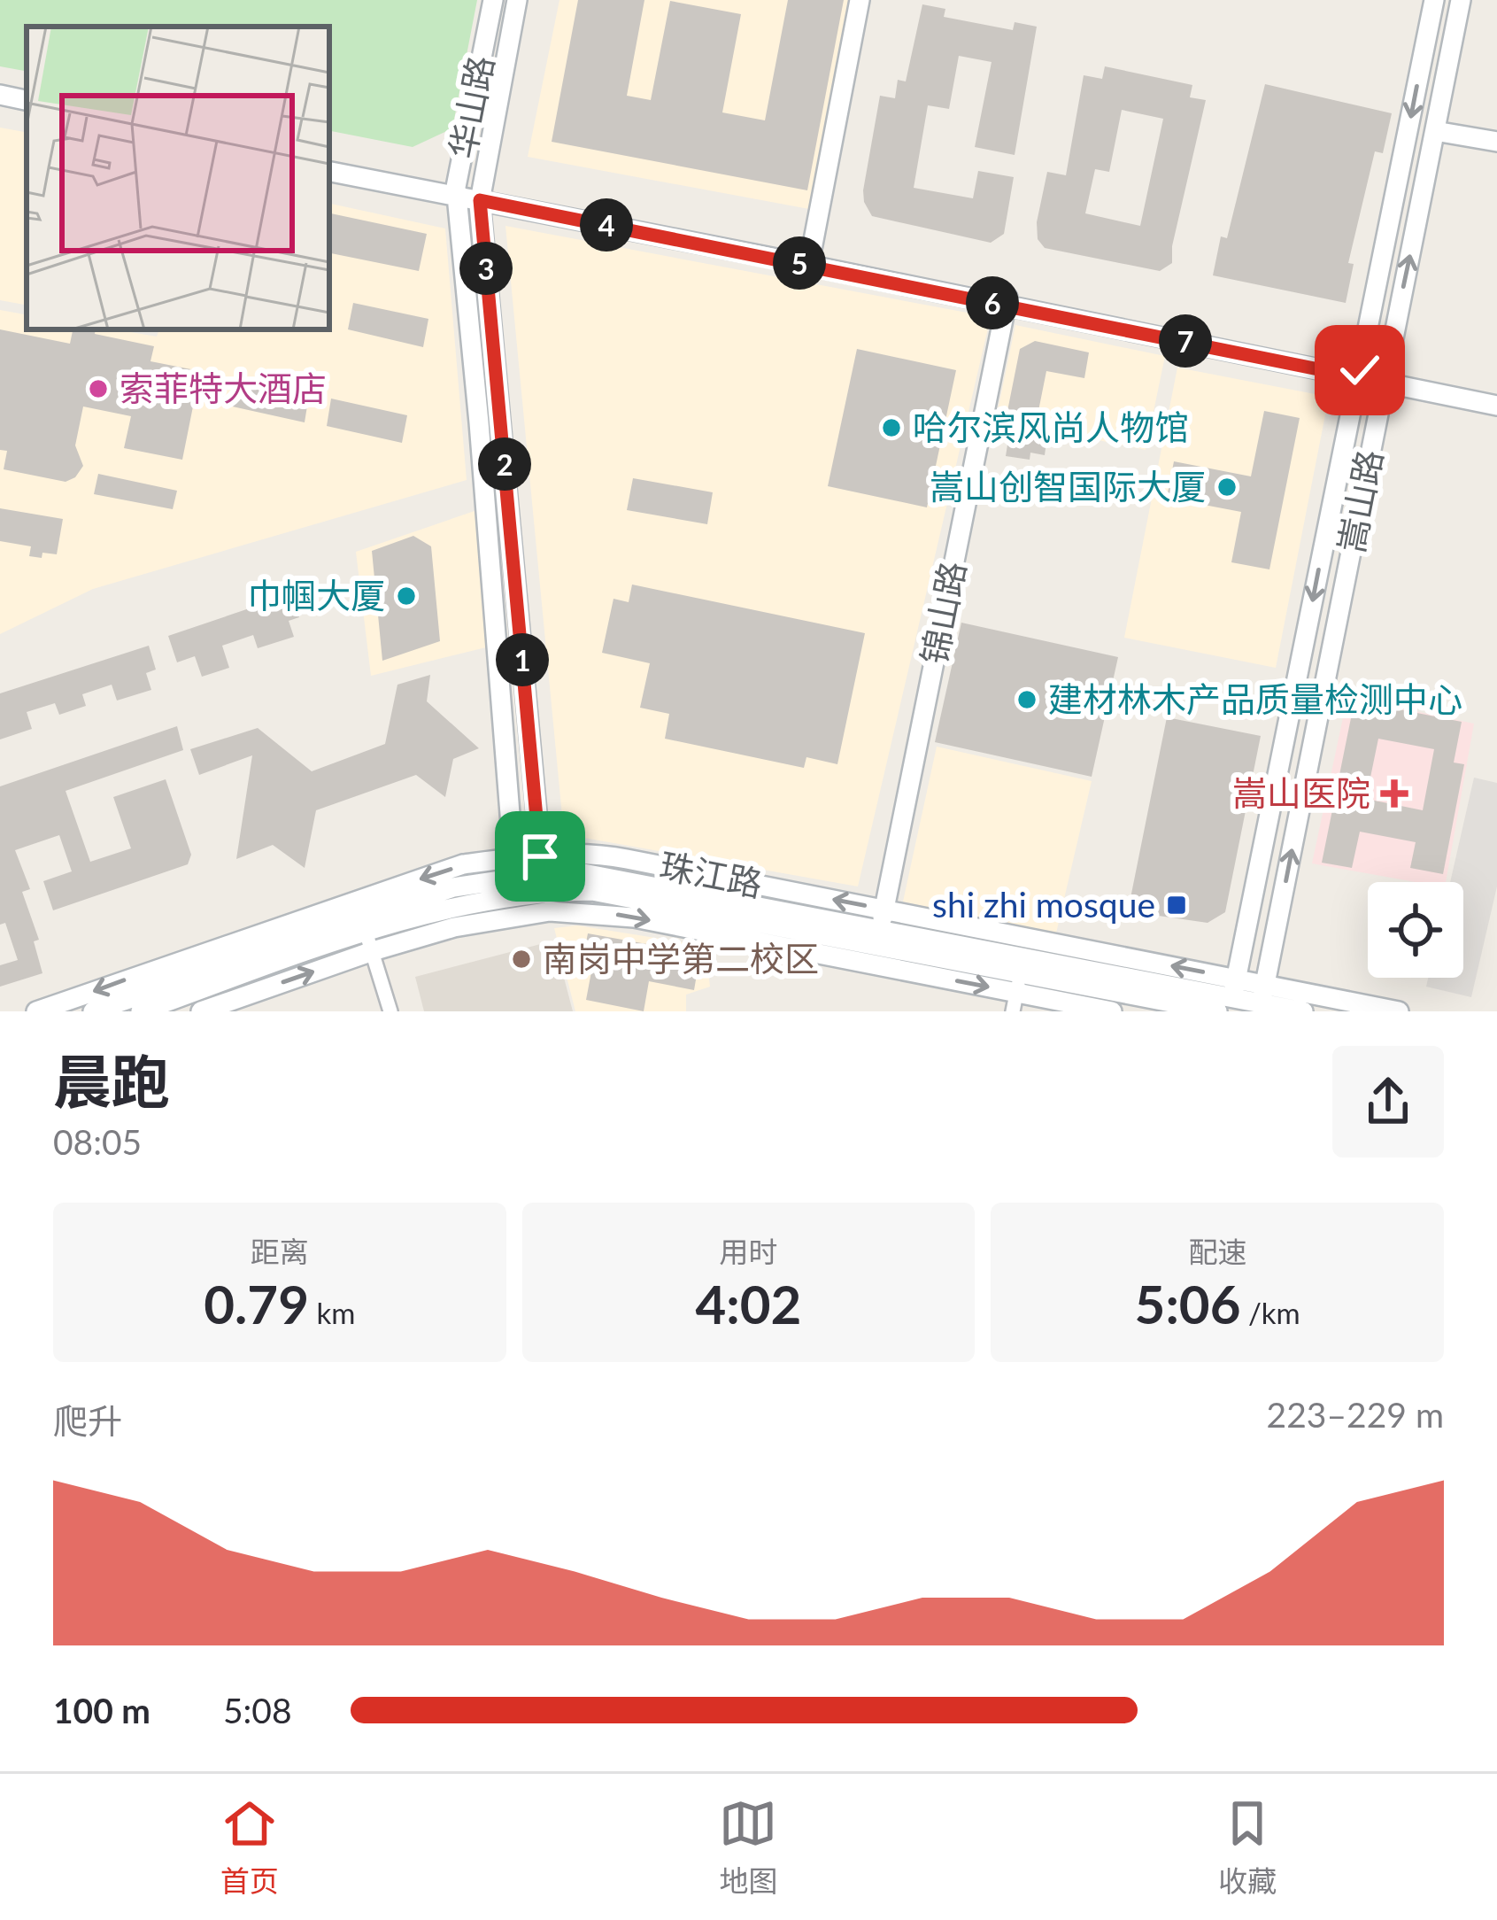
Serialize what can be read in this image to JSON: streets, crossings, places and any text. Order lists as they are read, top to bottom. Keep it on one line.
{"streets":{"main road":["华山路","嵩山路","锦山路","珠江路"]},"crossings":[["华山路","珠江路"],["嵩山路","珠江路"],["锦山路","珠江路"]],"places":{"other":["索菲特大酒店","哈尔滨风尚人物馆","嵩山创智国际大厦","巾帼大厦","建材林木产品质量检测中心","南岗中学第二校区"],"health":["嵩山医院"],"transit":["shi zhi mosque"]},"page":{"pins":["4","5","3","6","7","2","1"],"heading":["晨跑","08:05"],"stats":[["距离","0.79 km"],["用时","4:02"],["配速","5:06 /km"]],"chart":["爬升","223–229 m"],"list":[{"name":"100 m","note":"5:08"}],"tabs":["首页","地图","收藏"]}}
